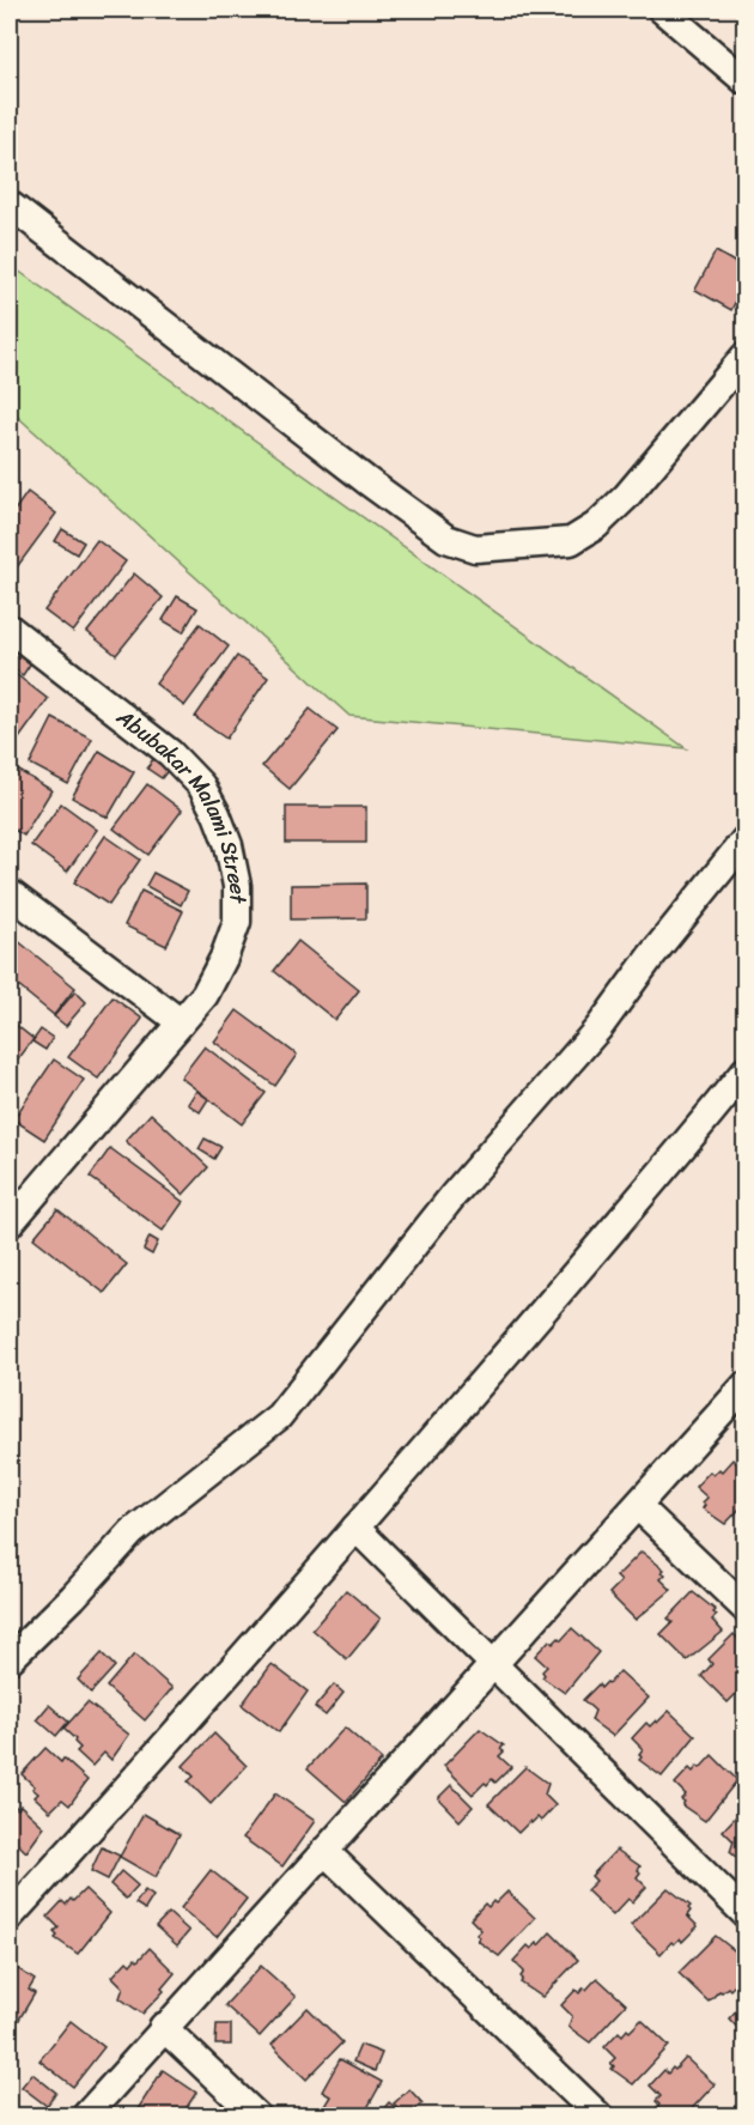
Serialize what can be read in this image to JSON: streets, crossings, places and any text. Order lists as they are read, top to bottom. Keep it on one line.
{"streets":{"street":["Abubakar Malami Street"]}}
